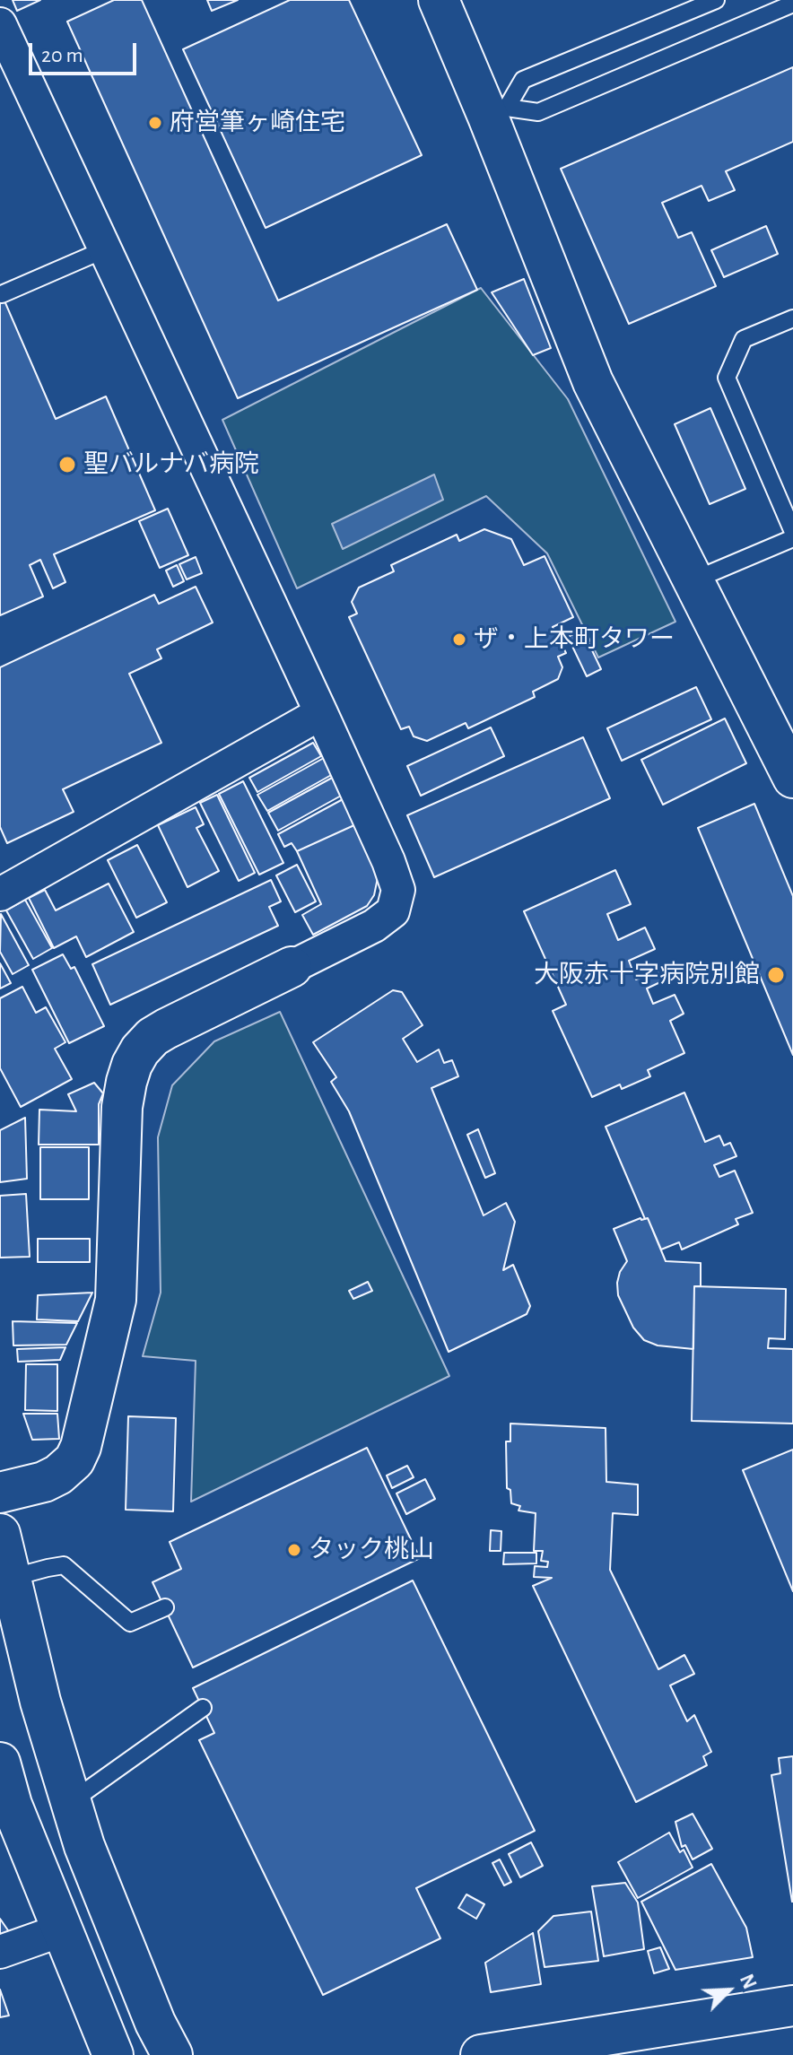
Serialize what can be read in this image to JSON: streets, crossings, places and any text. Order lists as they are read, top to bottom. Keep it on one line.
{"places":["府営筆ヶ崎住宅","聖バルナバ病院","ザ・上本町タワー","大阪赤十字病院別館","タック桃山"],"scale_bar":"20 m","north":"top right"}
